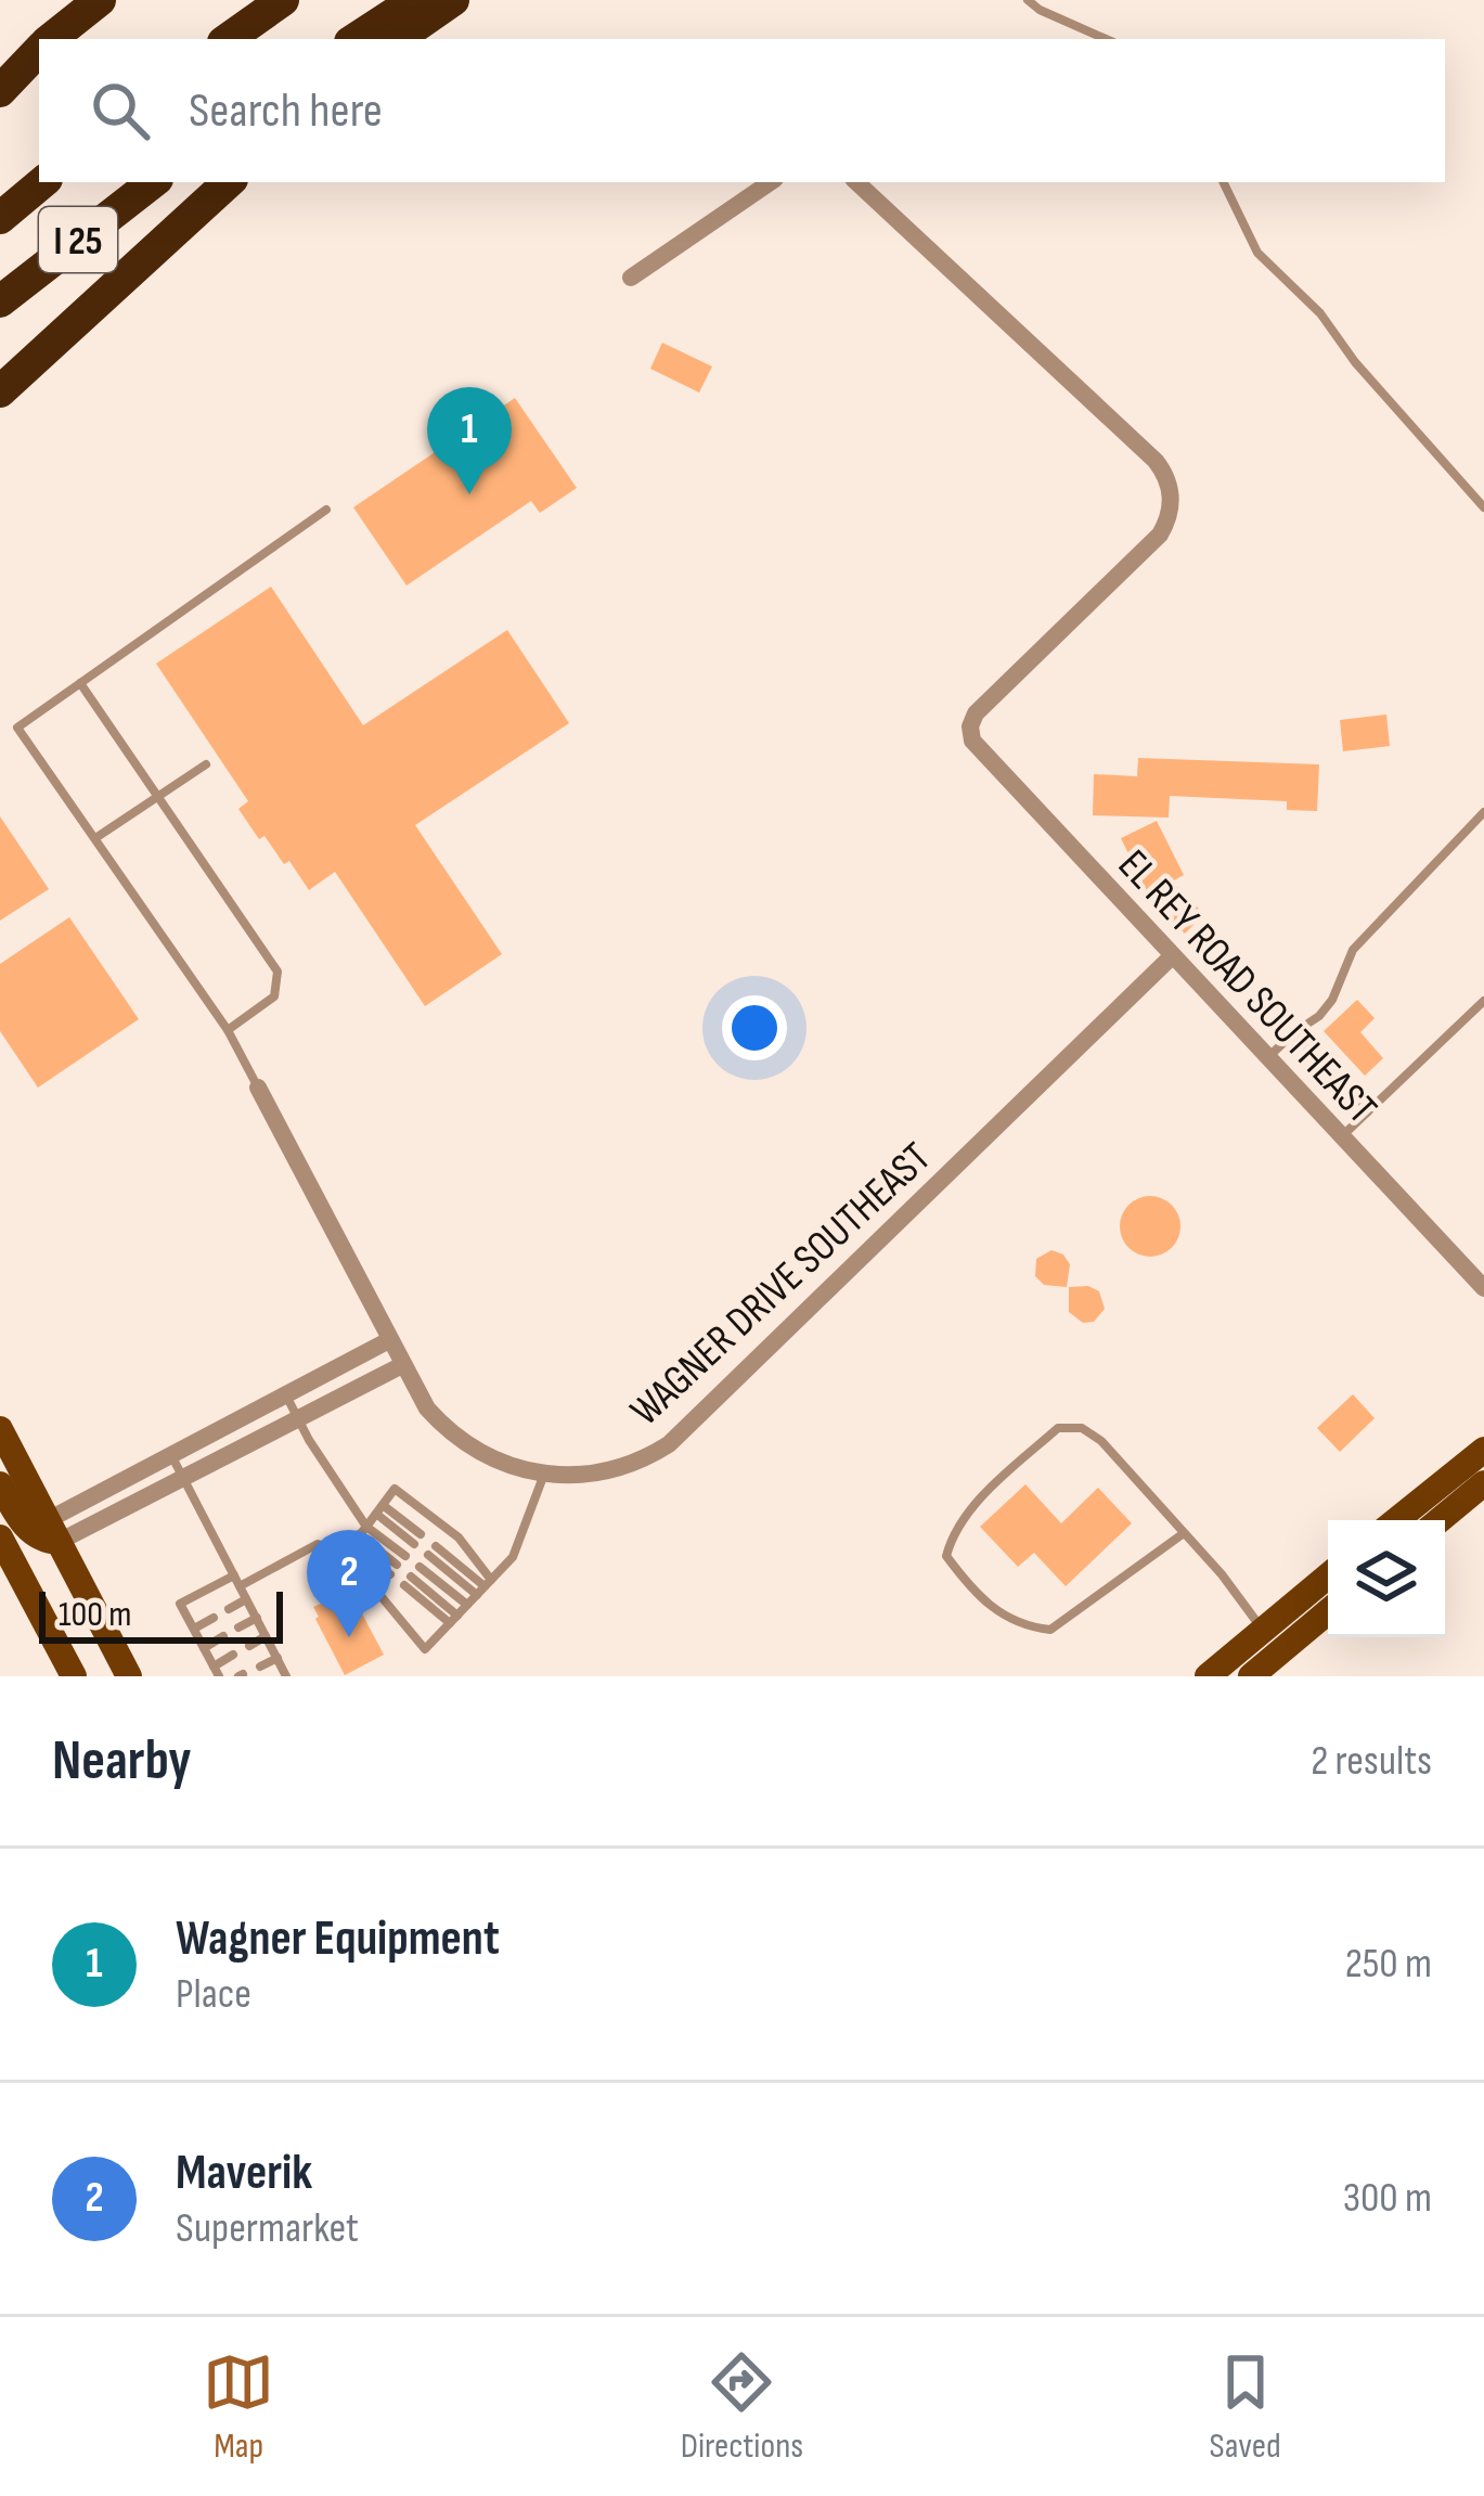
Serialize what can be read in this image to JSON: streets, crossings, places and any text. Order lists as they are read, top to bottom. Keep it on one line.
{"streets":{"highway":["I 25"],"street":["EL REY ROAD SOUTHEAST","WAGNER DRIVE SOUTHEAST"]},"crossings":[["EL REY ROAD SOUTHEAST","WAGNER DRIVE SOUTHEAST"]],"scale_bar":"100 m","page":{"search":"Search here","pins":["1","2"],"scale":"100 m","heading":["Nearby","2 results"],"list":[{"mark":"1","name":"Wagner Equipment","note":"Place","value":"250 m"},{"mark":"2","name":"Maverik","note":"Supermarket","value":"300 m"}],"nav":["Map","Directions","Saved"]}}
